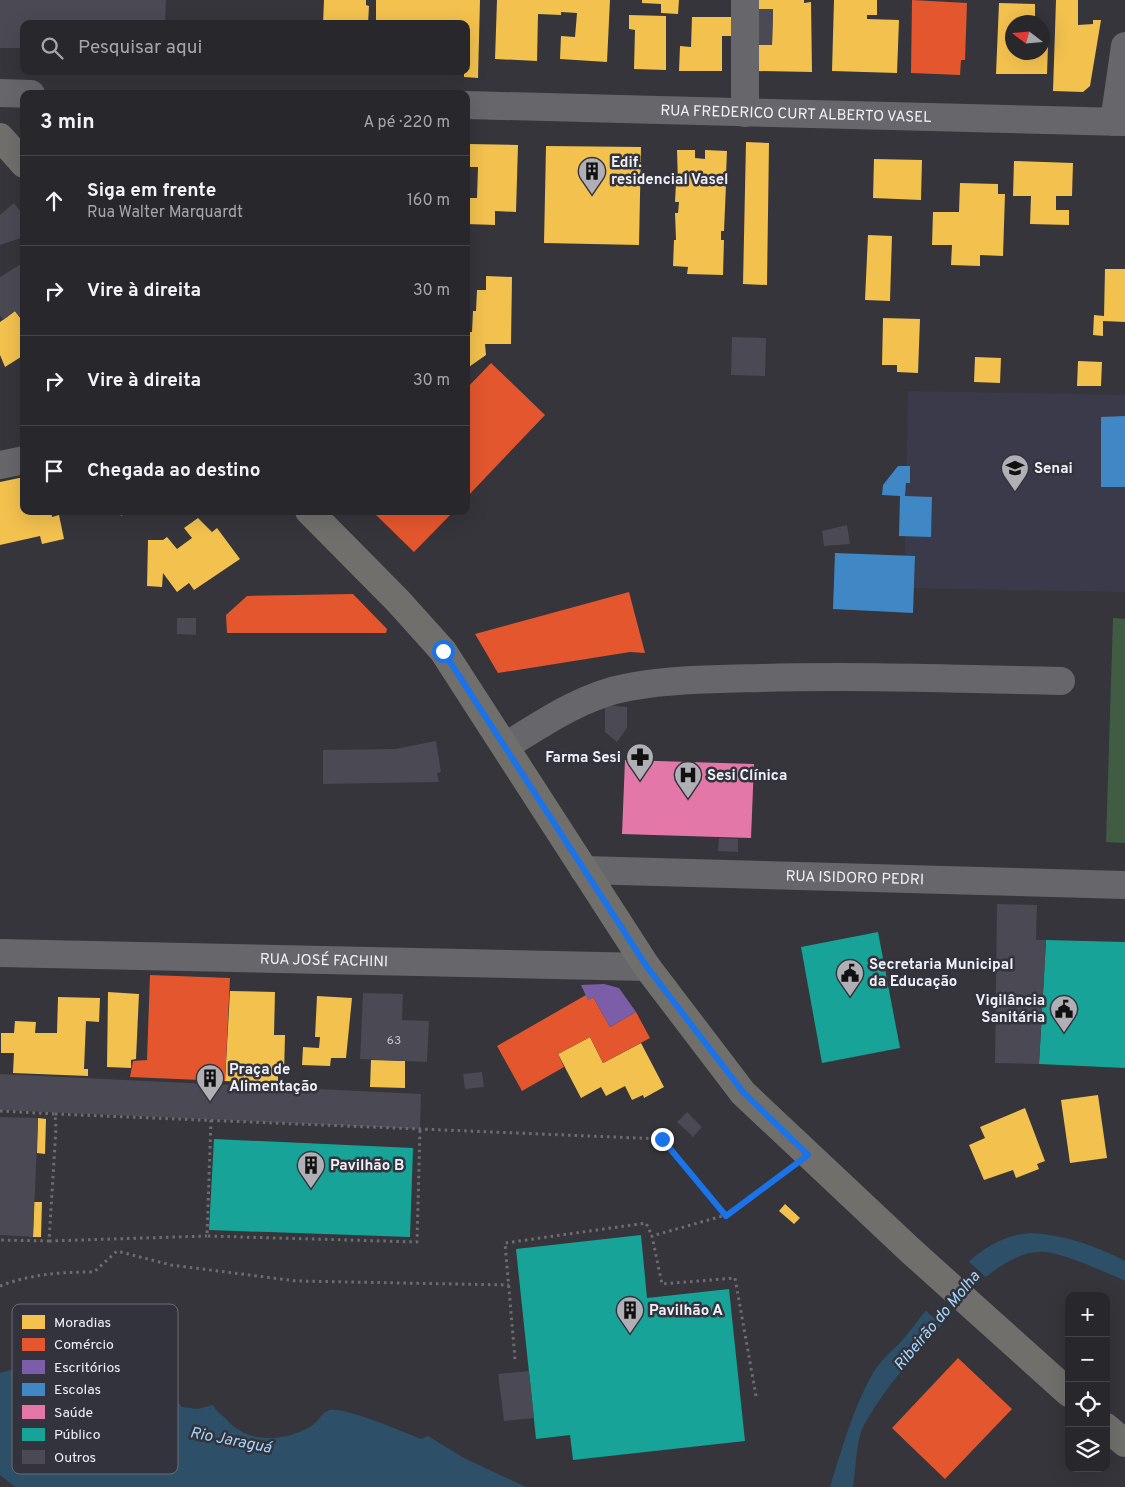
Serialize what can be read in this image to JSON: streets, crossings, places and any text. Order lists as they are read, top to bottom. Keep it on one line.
{"streets":{"street":["RUA FREDERICO CURT ALBERTO VASEL","RUA ISIDORO PEDRI","RUA JOSÉ FACHINI"]},"water":["Ribeirão do Molha","Rio Jaraguá"],"places":{"building":["Edif. residencial Vasel","Praça de Alimentação","Pavilhão B","Pavilhão A"],"school or university":["Senai"],"pharmacy":["Farma Sesi"],"hospital":["Sesi Clínica"],"public building":["Secretaria Municipal da Educação","Vigilância Sanitária"]},"house_numbers":["63"],"legend":["Moradias","Comércio","Escritórios","Escolas","Saúde","Público","Outros"],"north":"left","page":{"search":"Pesquisar aqui","heading":["3 min","A pé · 220 m"],"list":[["Siga em frente","Rua Walter Marquardt","160 m"],["Vire à direita","30 m"],["Vire à direita","30 m"],"Chegada ao destino"],"map_buttons":["+","−"]}}
